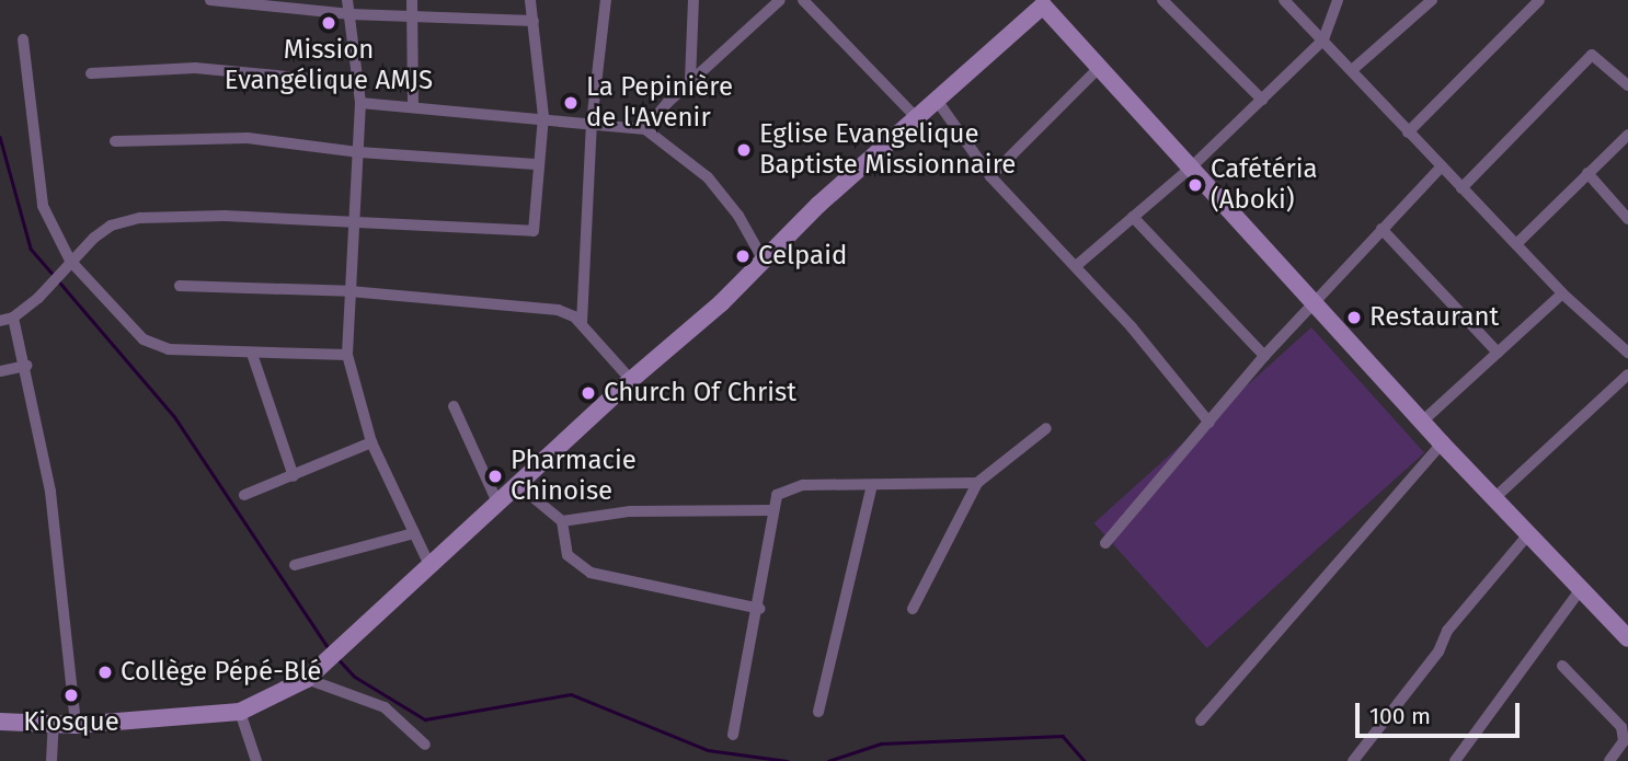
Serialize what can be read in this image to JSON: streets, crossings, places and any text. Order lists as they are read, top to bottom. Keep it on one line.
{"places":["Mission Evangélique AMJS","La Pepinière de l'Avenir","Eglise Evangelique Baptiste Missionnaire","Cafétéria (Aboki)","Celpaid","Restaurant","Church Of Christ","Pharmacie Chinoise","Collège Pépé-Blé","Kiosque"],"scale_bar":"100 m"}
